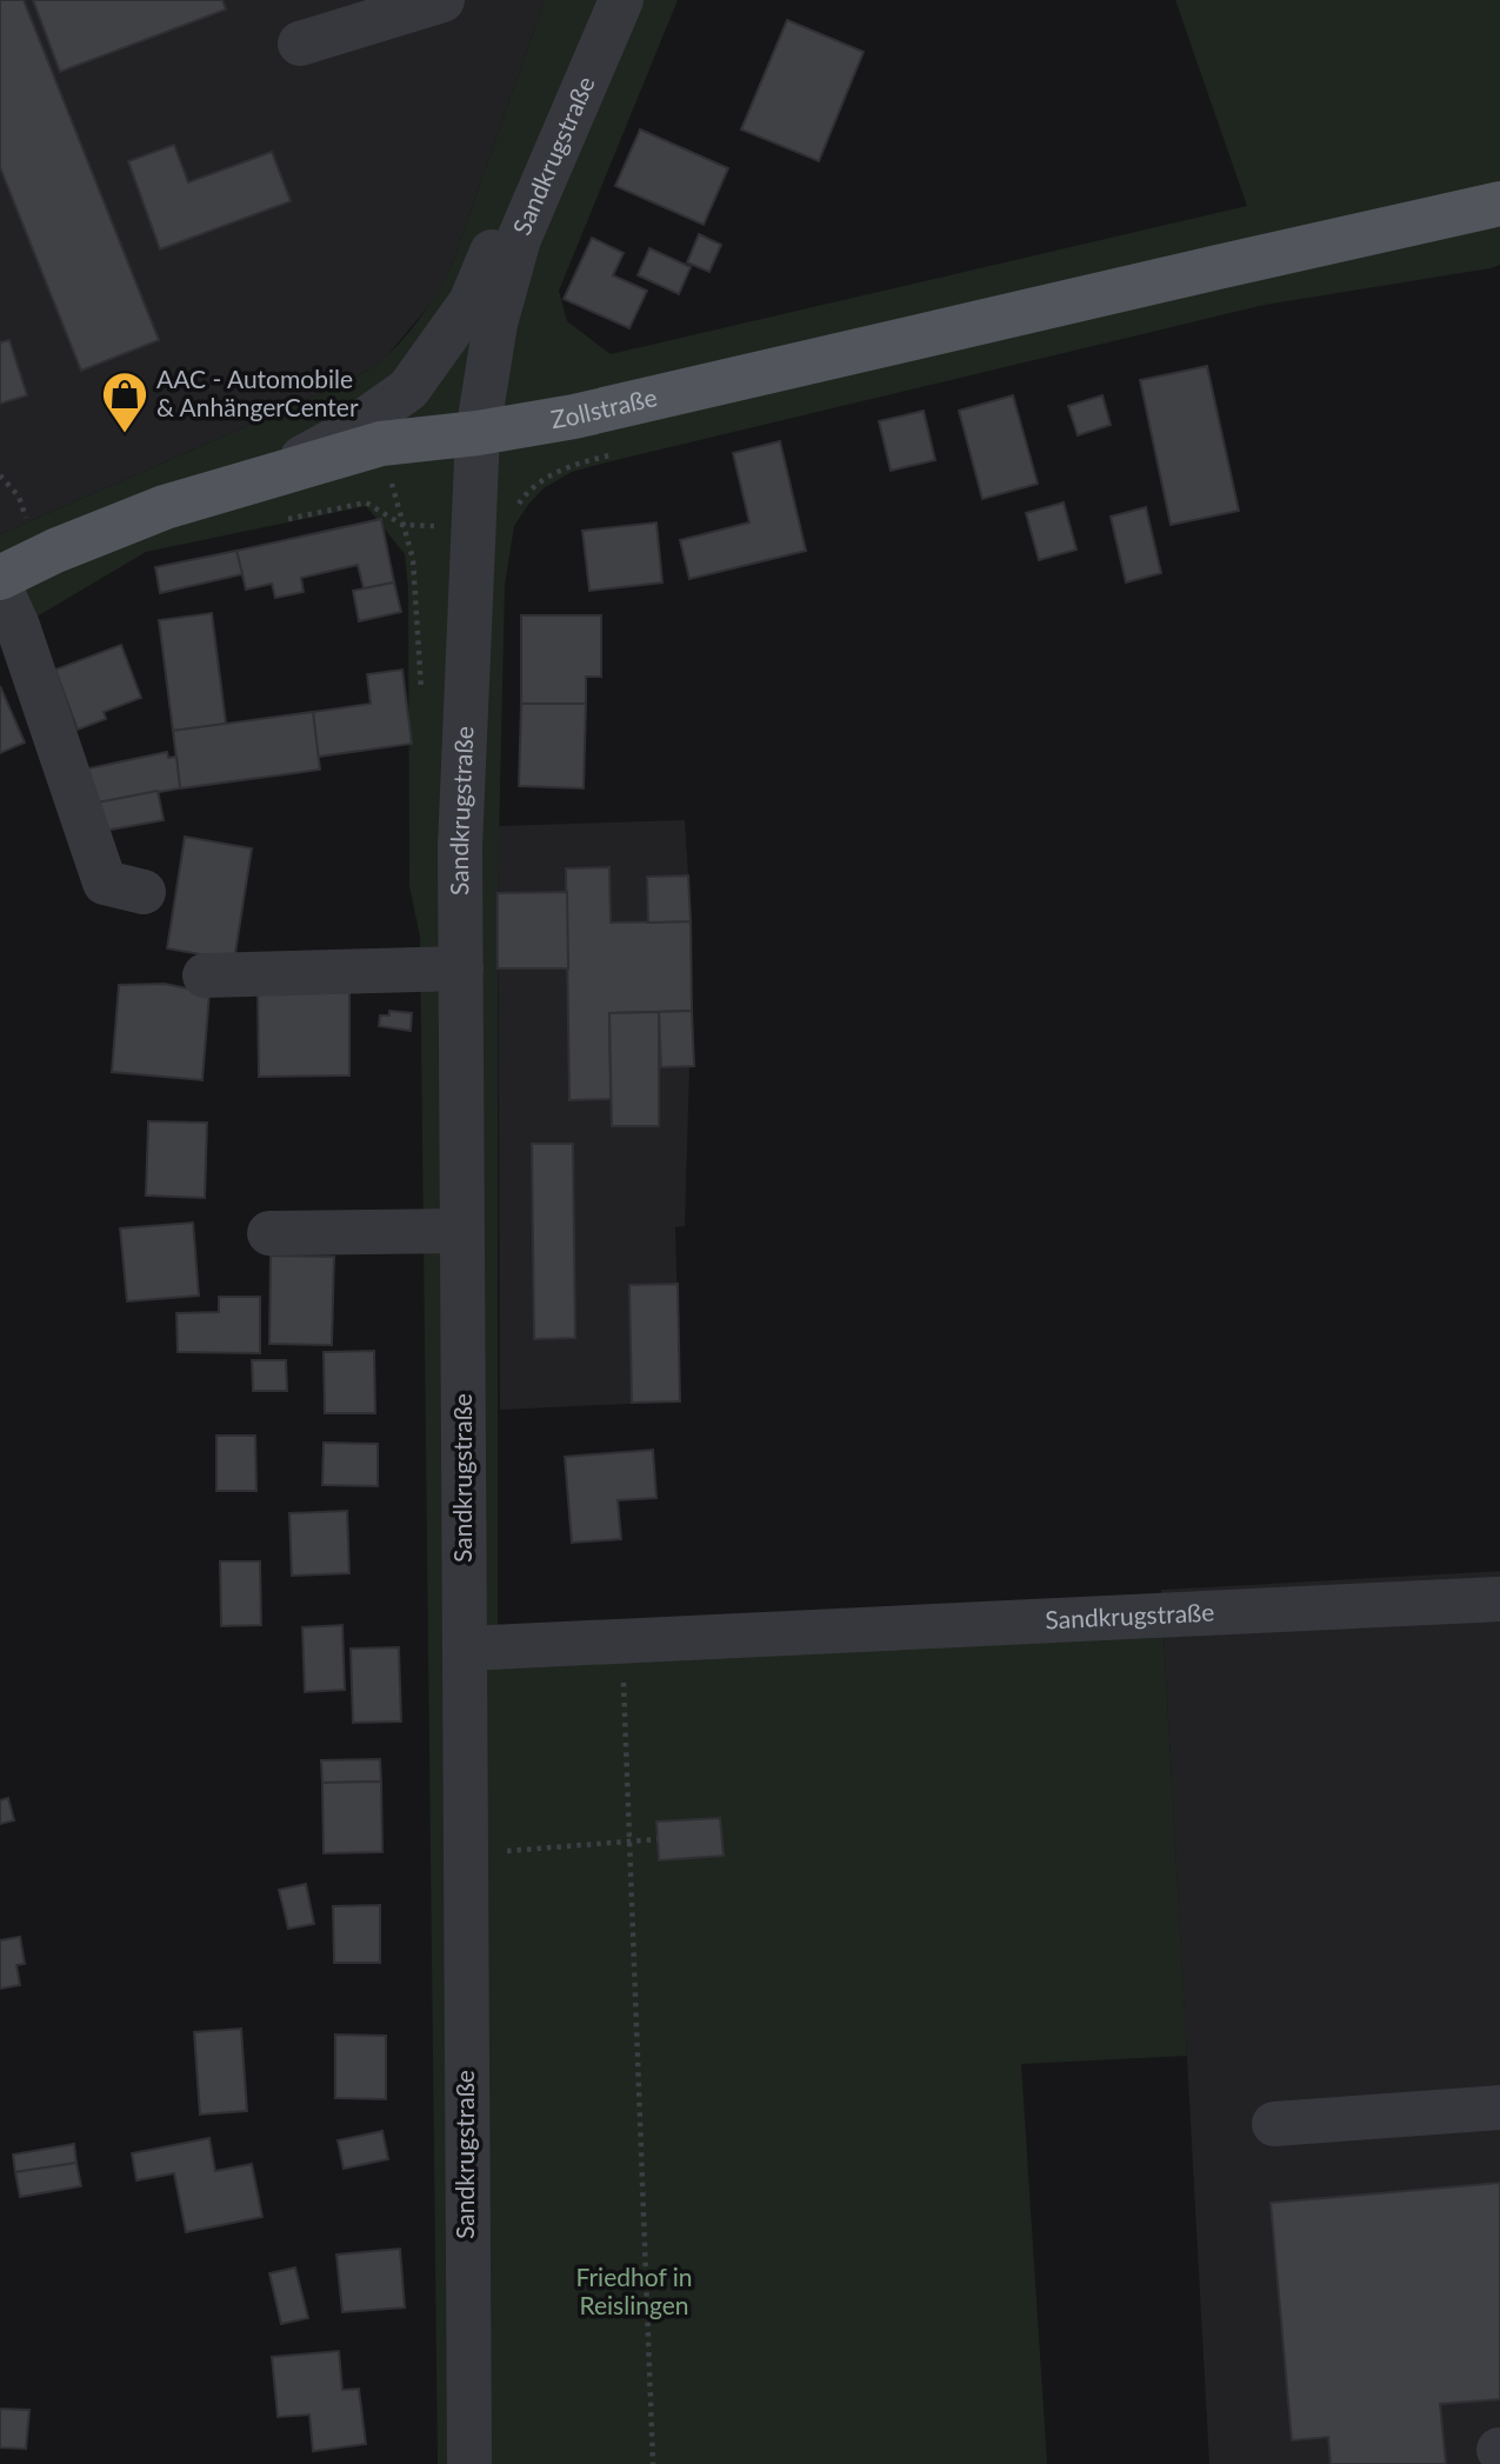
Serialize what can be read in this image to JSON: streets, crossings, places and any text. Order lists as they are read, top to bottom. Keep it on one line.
{"streets":{"main road":["Zollstraße"],"street":["Sandkrugstraße"]},"crossings":[["Sandkrugstraße","Zollstraße"]],"parks":["Friedhof in Reislingen"],"places":{"shop":["AAC - Automobile & AnhängerCenter"]}}
